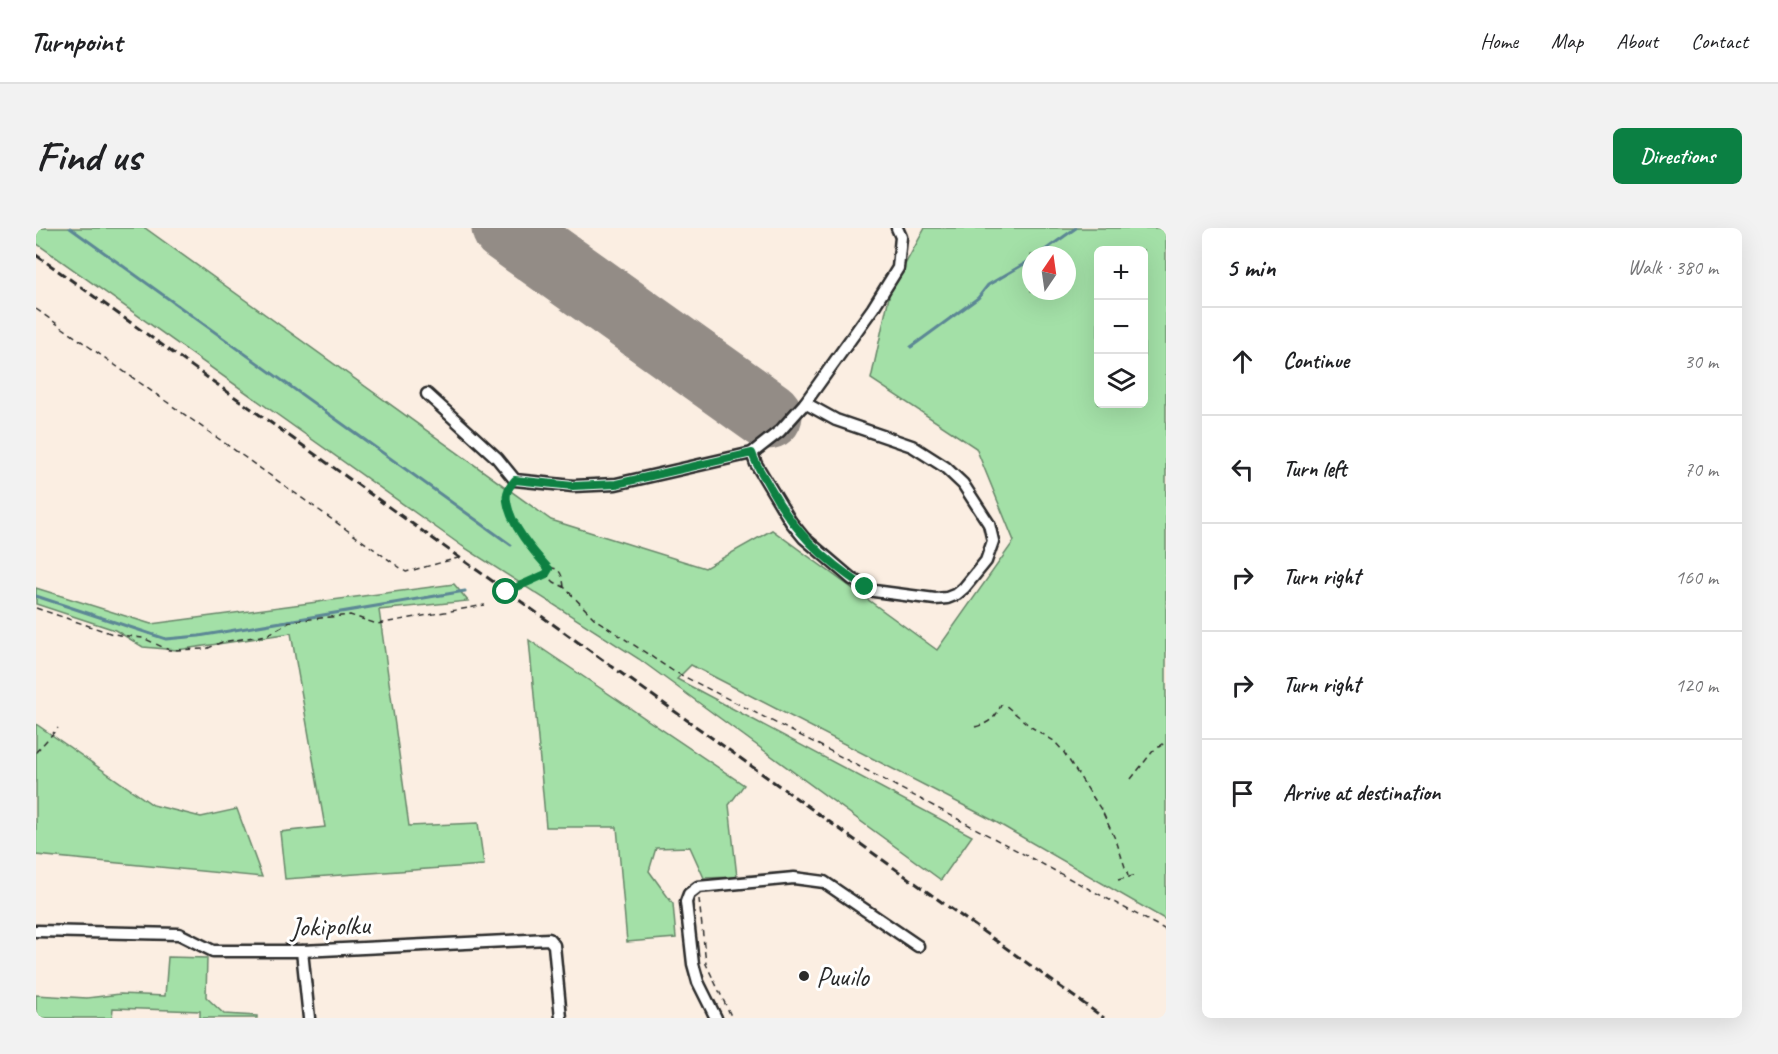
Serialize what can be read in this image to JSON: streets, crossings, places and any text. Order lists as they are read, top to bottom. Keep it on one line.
{"streets":{"street":["Jokipolku"]},"places":["Puuilo"],"north":"top","page":{"header":"Turnpoint","nav":["Home","Map","About","Contact"],"buttons":"Directions","title":"Find us","heading":["5 min","Walk · 380 m"],"map_buttons":["+","−"],"list":[["Continue","30 m"],["Turn left","70 m"],["Turn right","160 m"],["Turn right","120 m"],"Arrive at destination"]}}
